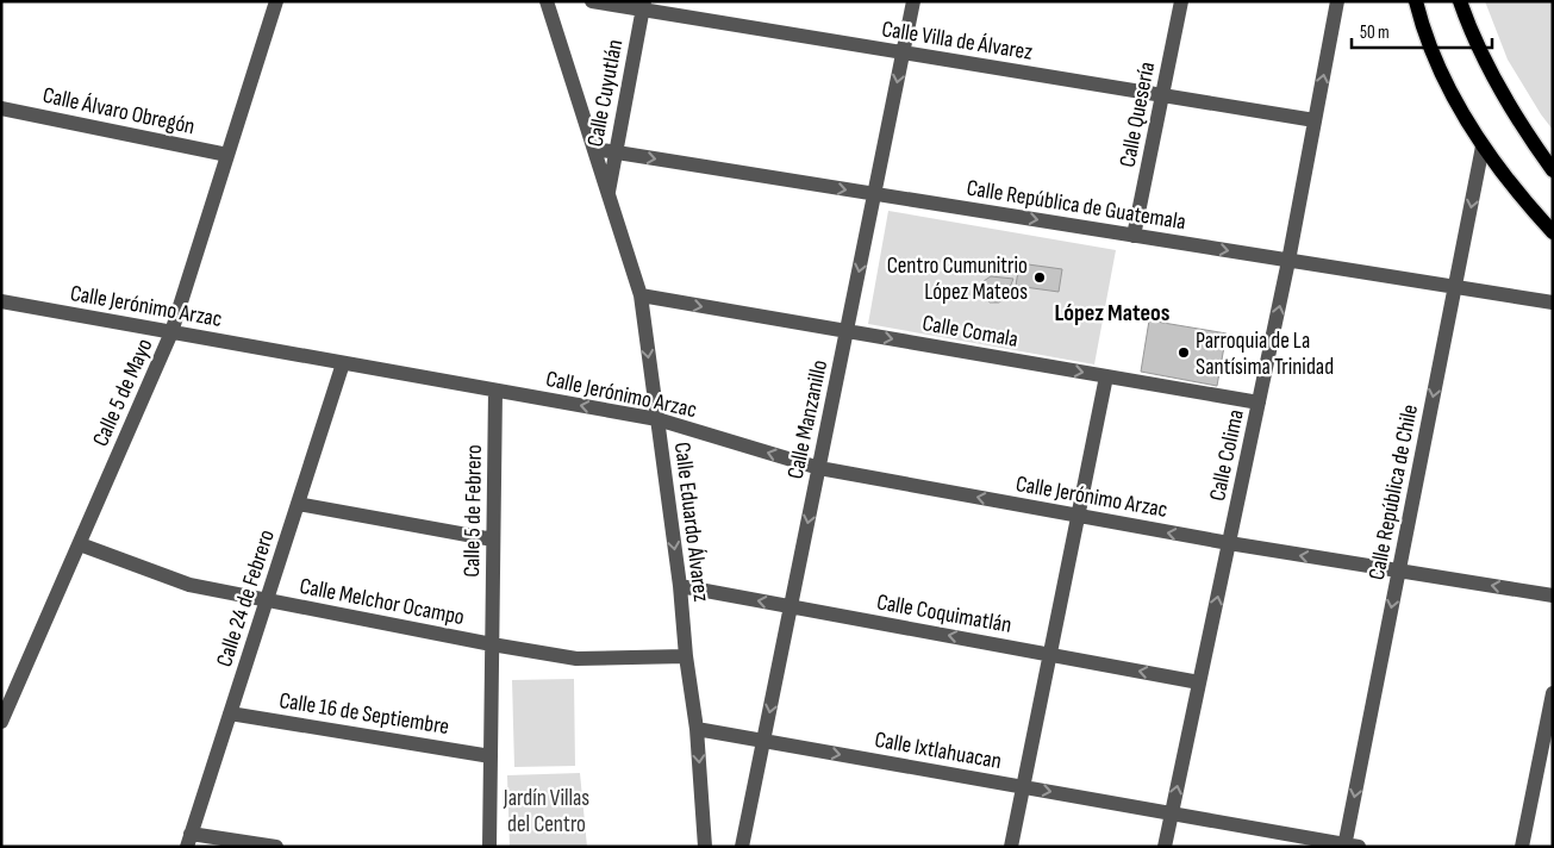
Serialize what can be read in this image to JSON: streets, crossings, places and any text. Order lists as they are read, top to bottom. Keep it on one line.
{"streets":{"street":["Calle Villa de Álvarez","Calle Cuyutlán","Calle Álvaro Obregón","Calle Quesería","Calle República de Guatemala","Calle Jerónimo Arzac","Calle Comala","Calle 5 de Mayo","Calle Manzanillo","Calle Colima","Calle República de Chile","Calle 5 de Febrero","Calle Eduardo Álvarez","Calle 24 de Febrero","Calle Melchor Ocampo","Calle Coquimatlán","Calle 16 de Septiembre","Calle Ixtlahuacan"]},"crossings":[["Calle Villa de Álvarez","Calle Cuyutlán"],["Calle Villa de Álvarez","Calle Quesería"],["Calle Villa de Álvarez","Calle Manzanillo"],["Calle Villa de Álvarez","Calle Colima"],["Calle Cuyutlán","Calle República de Guatemala"],["Calle Cuyutlán","Calle Eduardo Álvarez"],["Calle Álvaro Obregón","Calle 5 de Mayo"],["Calle Quesería","Calle República de Guatemala"],["Calle República de Guatemala","Calle Manzanillo"],["Calle República de Guatemala","Calle Colima"],["Calle República de Guatemala","Calle República de Chile"],["Calle República de Guatemala","Calle Eduardo Álvarez"],["Calle Jerónimo Arzac","Calle 5 de Mayo"],["Calle Jerónimo Arzac","Calle Manzanillo"],["Calle Jerónimo Arzac","Calle Colima"],["Calle Jerónimo Arzac","Calle República de Chile"],["Calle Jerónimo Arzac","Calle 5 de Febrero"],["Calle Jerónimo Arzac","Calle Eduardo Álvarez"],["Calle Jerónimo Arzac","Calle 24 de Febrero"],["Calle Comala","Calle Manzanillo"],["Calle Comala","Calle Colima"],["Calle Comala","Calle Eduardo Álvarez"],["Calle 5 de Mayo","Calle Melchor Ocampo"],["Calle Manzanillo","Calle Coquimatlán"],["Calle Manzanillo","Calle Ixtlahuacan"],["Calle Colima","Calle Coquimatlán"],["Calle Colima","Calle Ixtlahuacan"],["Calle República de Chile","Calle Ixtlahuacan"],["Calle 5 de Febrero","Calle Melchor Ocampo"],["Calle 5 de Febrero","Calle 16 de Septiembre"],["Calle Eduardo Álvarez","Calle Melchor Ocampo"],["Calle Eduardo Álvarez","Calle Coquimatlán"],["Calle Eduardo Álvarez","Calle Ixtlahuacan"],["Calle 24 de Febrero","Calle Melchor Ocampo"],["Calle 24 de Febrero","Calle 16 de Septiembre"]],"one_way":["Calle República de Guatemala","Calle Jerónimo Arzac","Calle Comala","Calle Manzanillo","Calle Colima","Calle República de Chile","Calle Eduardo Álvarez","Calle Coquimatlán","Calle Ixtlahuacan"],"districts":["López Mateos"],"parks":["Jardín Villas del Centro"],"places":["Centro Cumunitrio López Mateos","Parroquia de La Santísima Trinidad"],"scale_bar":"50 m"}
